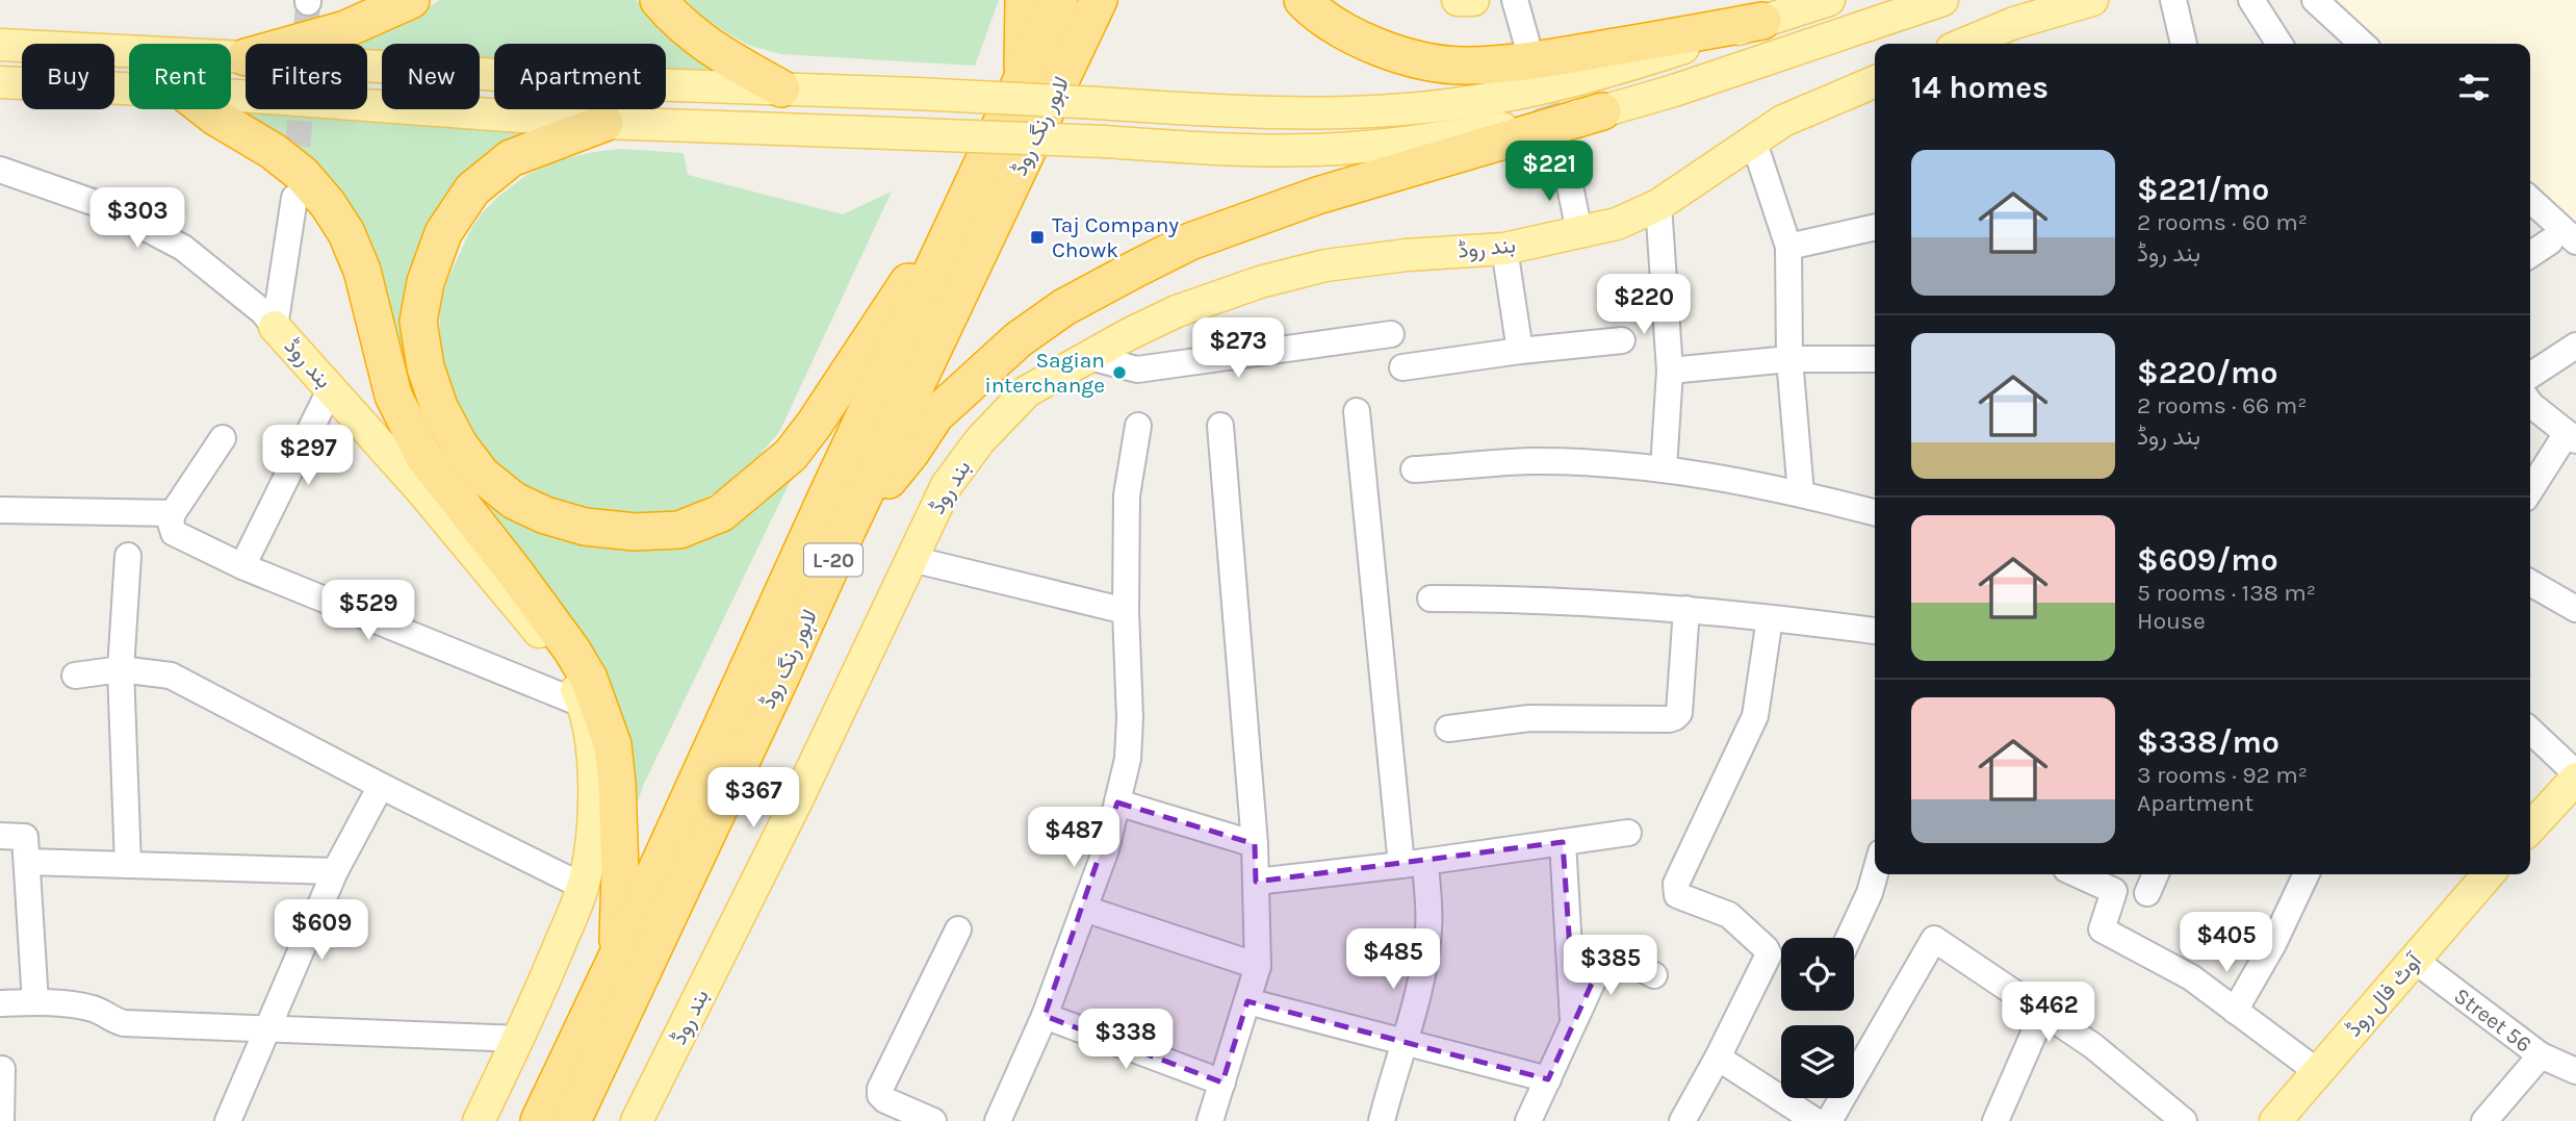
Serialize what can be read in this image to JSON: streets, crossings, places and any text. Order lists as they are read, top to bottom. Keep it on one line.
{"streets":{"highway":["لاہور رنگ روڈ","L-20"],"main road":["بند روڈ","آوٹ فال روڈ"],"street":["Street 56"]},"crossings":[["آوٹ فال روڈ","Street 56"]],"places":{"transit":["Taj Company Chowk"],"other":["Sagian interchange"]},"page":{"chip":["Buy","Rent","Filters","New","Apartment"],"heading":"14 homes","list":[{"name":"$221/mo","note":"2 rooms · 60 m² · بند روڈ"},{"name":"$220/mo","note":"2 rooms · 66 m² · بند روڈ"},{"name":"$609/mo","note":"5 rooms · 138 m² · House"},{"name":"$338/mo","note":"3 rooms · 92 m² · Apartment"}],"price":["$221","$303","$220","$273","$297","$529","$367","$487","$609","$405","$485","$385","$462","$338"]}}
